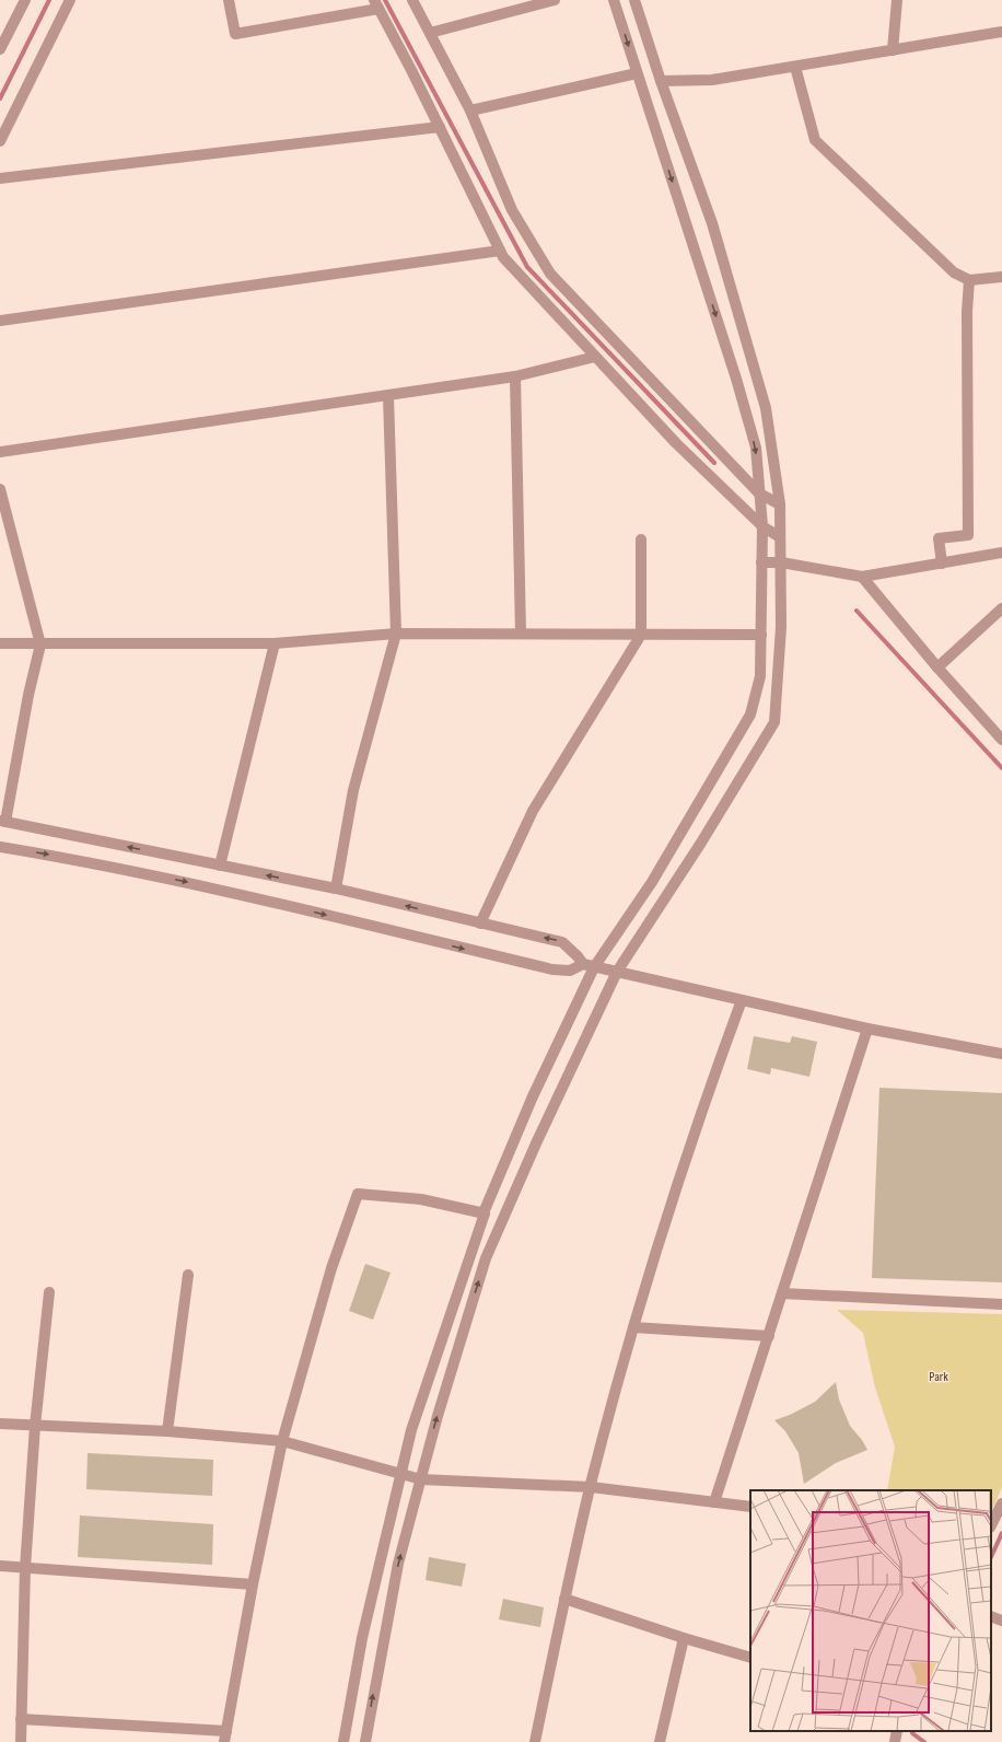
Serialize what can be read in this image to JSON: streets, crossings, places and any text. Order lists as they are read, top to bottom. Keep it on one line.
{"parks":["Park"]}
